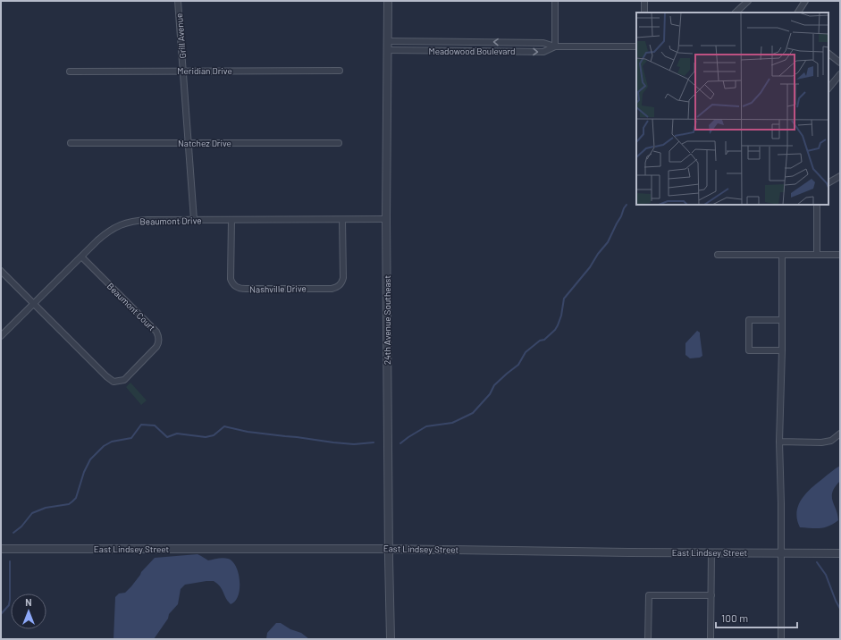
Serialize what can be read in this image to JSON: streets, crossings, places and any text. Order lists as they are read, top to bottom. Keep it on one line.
{"streets":{"street":["Grill Avenue","Meadowood Boulevard","Meridian Drive","Natchez Drive","Beaumont Drive","Nashville Drive","Beaumont Court","24th Avenue Southeast","East Lindsey Street"]},"crossings":[["Grill Avenue","Meridian Drive"],["Grill Avenue","Natchez Drive"],["Grill Avenue","Beaumont Drive"],["Meadowood Boulevard","24th Avenue Southeast"],["Beaumont Drive","Nashville Drive"],["Beaumont Drive","Beaumont Court"],["Beaumont Drive","24th Avenue Southeast"],["24th Avenue Southeast","East Lindsey Street"]],"scale_bar":"100 m","north":"top"}
